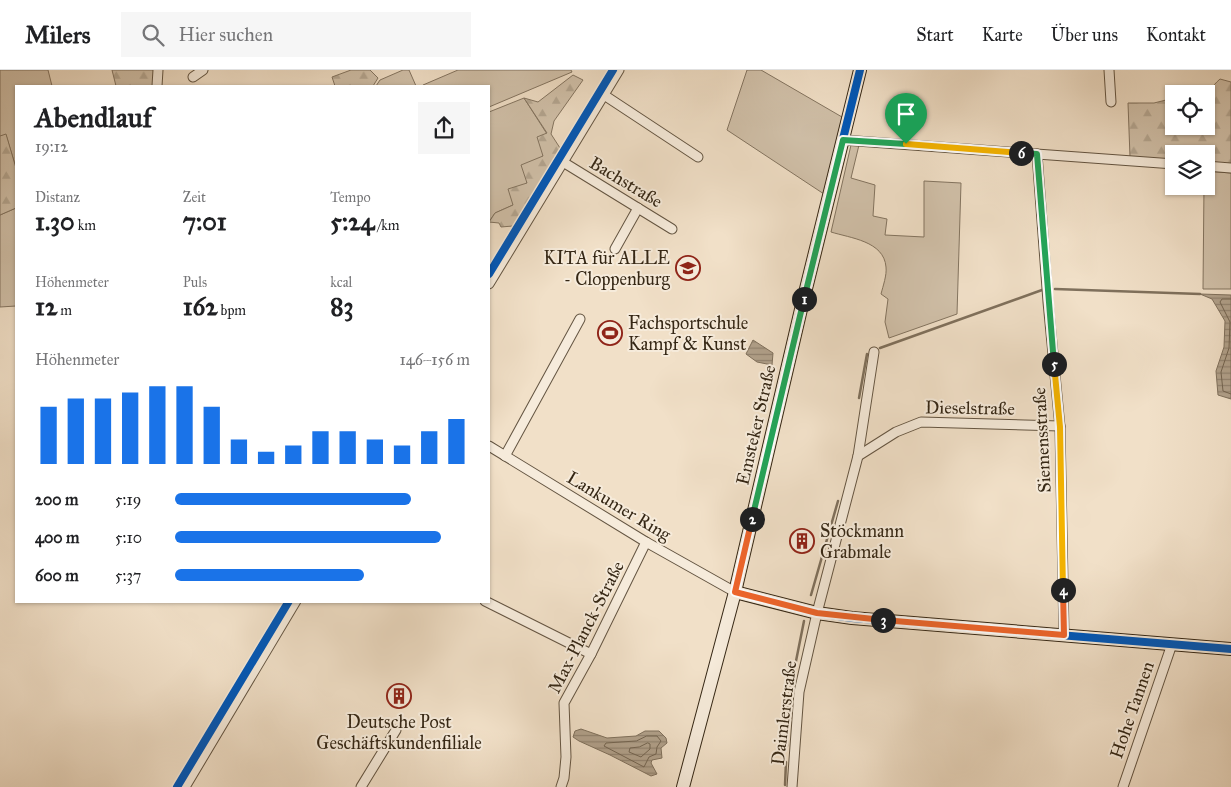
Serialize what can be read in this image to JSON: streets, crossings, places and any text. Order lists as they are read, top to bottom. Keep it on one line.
{"streets":{"street":["Bachstraße","Dieselstraße","Emsteker Straße","Siemensstraße","Lankumer Ring","Max-Planck-Straße","Hohe Tannen","Daimlerstraße"]},"crossings":[["Dieselstraße","Siemensstraße"],["Emsteker Straße","Lankumer Ring"],["Lankumer Ring","Max-Planck-Straße"]],"places":{"school or university":["KITA für ALLE - Cloppenburg"],"sports":["Fachsportschule Kampf & Kunst"],"building":["Stöckmann Grabmale","Deutsche Post Geschäftskundenfiliale"]},"page":{"header":"Milers","search":"Hier suchen","nav":["Start","Karte","Über uns","Kontakt"],"heading":["Abendlauf","19:12"],"pins":["6","1","5","2","4","3"],"stats":[["Distanz","1.30 km"],["Zeit","7:01"],["Tempo","5:24 /km"],["Höhenmeter","12 m"],["Puls","162 bpm"],["kcal","83"]],"chart":["Höhenmeter","146–156 m"],"list":[{"name":"200 m","note":"5:19"},{"name":"400 m","note":"5:10"},{"name":"600 m","note":"5:37"}]}}
